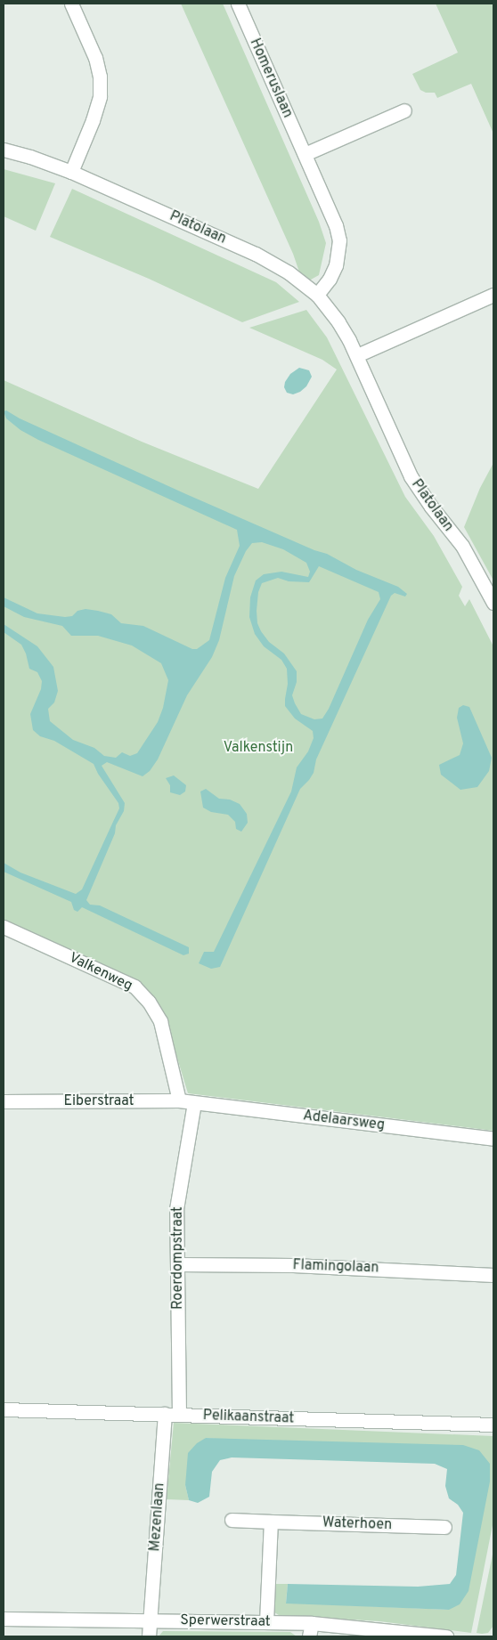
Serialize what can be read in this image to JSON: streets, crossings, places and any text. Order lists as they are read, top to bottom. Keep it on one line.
{"streets":{"street":["Homeruslaan","Platolaan","Valkenweg","Eiberstraat","Adelaarsweg","Roerdompstraat","Flamingolaan","Pelikaanstraat","Mezenlaan","Waterhoen","Sperwerstraat"]},"crossings":[["Homeruslaan","Platolaan"],["Valkenweg","Eiberstraat"],["Eiberstraat","Adelaarsweg"],["Eiberstraat","Roerdompstraat"],["Adelaarsweg","Roerdompstraat"],["Roerdompstraat","Flamingolaan"],["Roerdompstraat","Pelikaanstraat"],["Pelikaanstraat","Mezenlaan"],["Mezenlaan","Sperwerstraat"]],"parks":["Valkenstijn"]}
